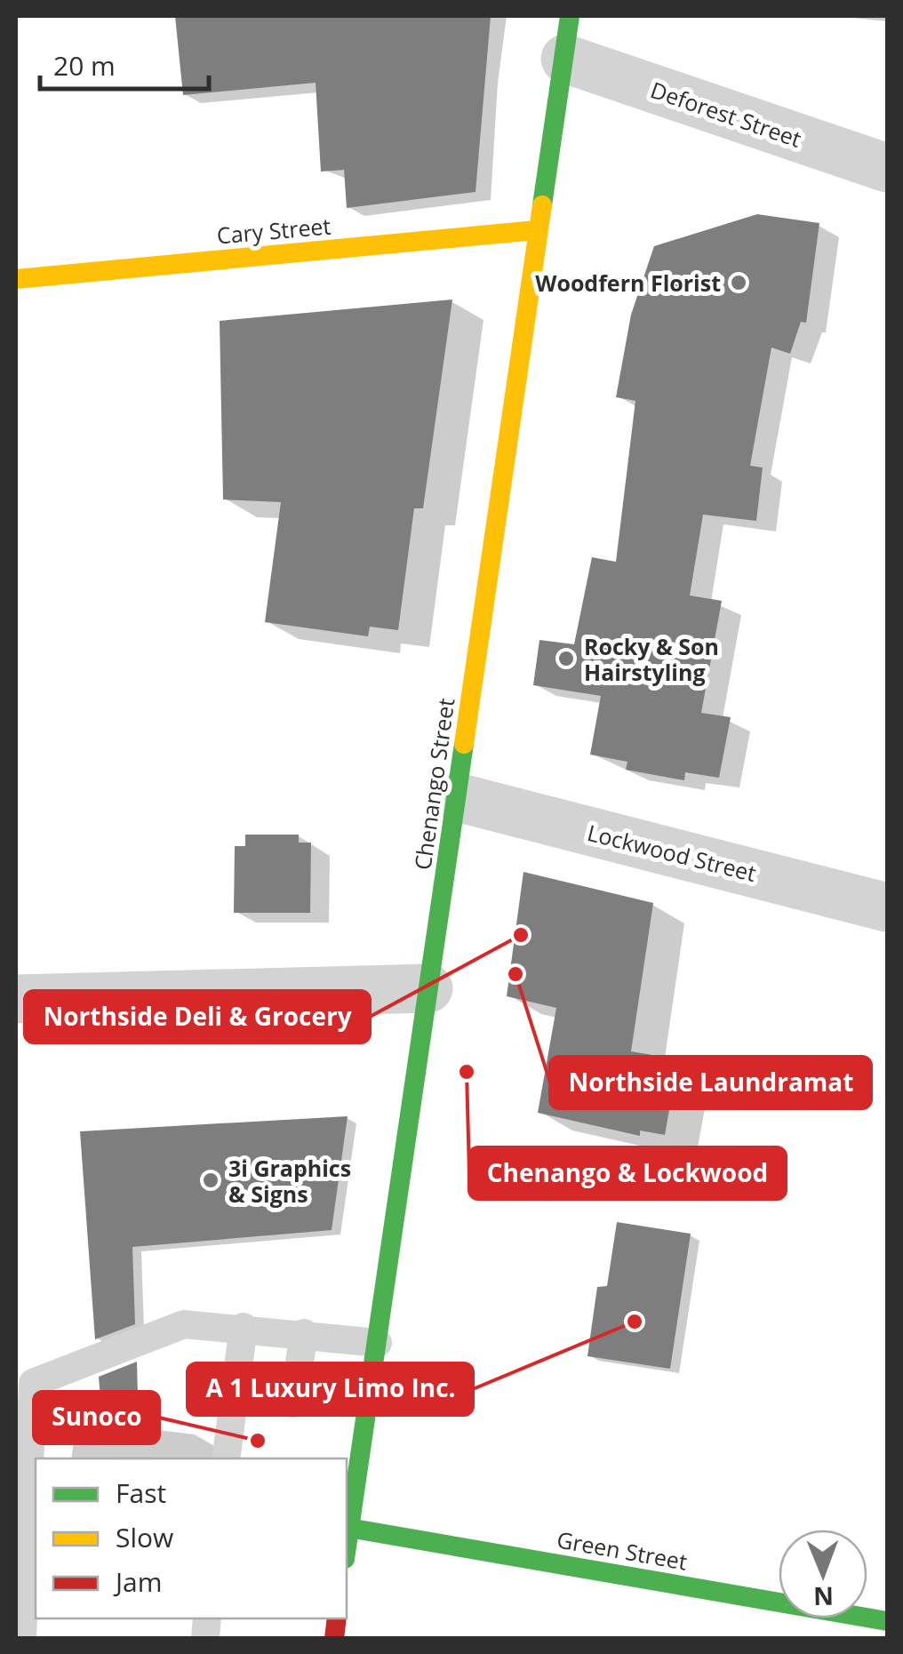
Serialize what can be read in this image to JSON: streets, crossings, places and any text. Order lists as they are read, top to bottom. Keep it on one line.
{"streets":{"street":["Deforest Street","Cary Street","Chenango Street","Lockwood Street","Green Street"]},"crossings":[["Deforest Street","Chenango Street"],["Cary Street","Chenango Street"],["Chenango Street","Lockwood Street"],["Chenango Street","Green Street"]],"places":["Woodfern Florist","Rocky & Son Hairstyling","Northside Deli & Grocery","Northside Laundramat","Chenango & Lockwood","3i Graphics & Signs","A 1 Luxury Limo Inc.","Sunoco"],"legend":["Fast","Slow","Jam"],"scale_bar":"20 m","north":"bottom"}
